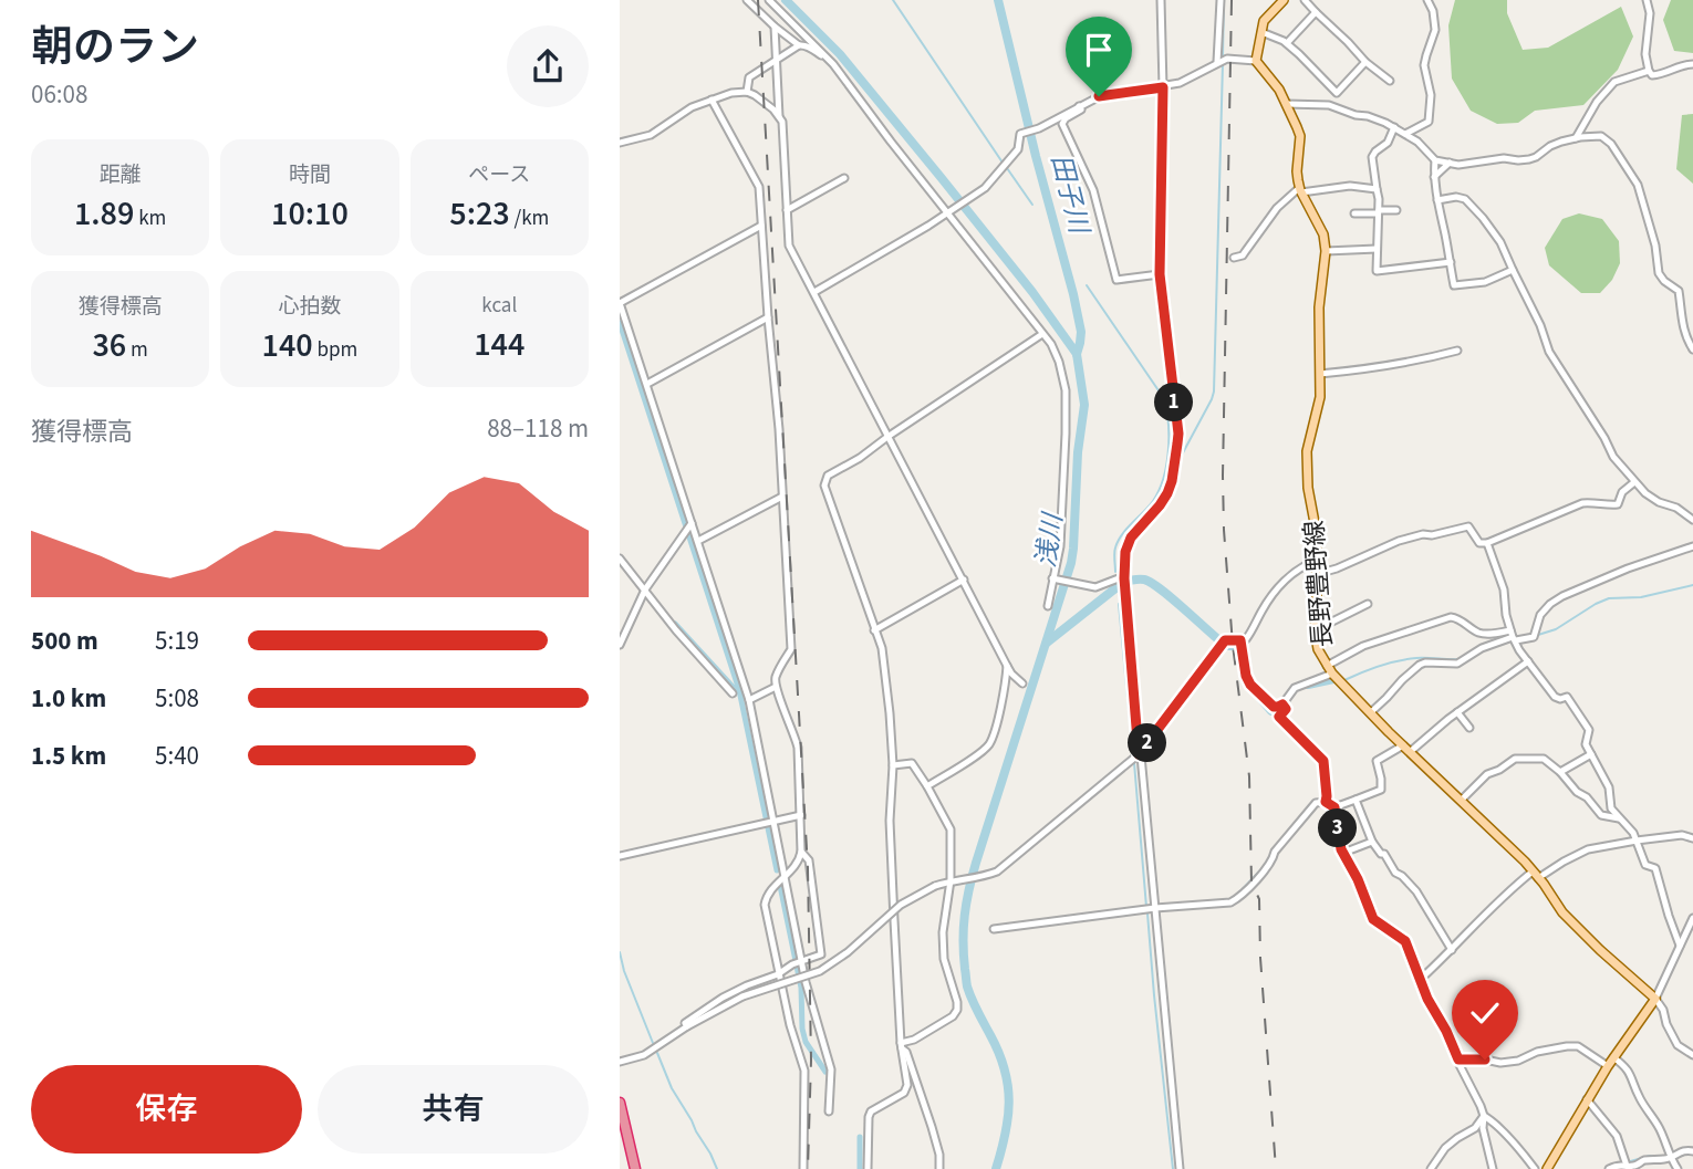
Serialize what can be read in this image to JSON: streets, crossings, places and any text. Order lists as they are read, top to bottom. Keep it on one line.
{"streets":{"main road":["長野豊野線"]},"water":["田子川","浅川"],"page":{"heading":["朝のラン","06:08"],"stats":[["距離","1.89 km"],["時間","10:10"],["ペース","5:23 /km"],["獲得標高","36 m"],["心拍数","140 bpm"],["kcal","144"]],"pins":["1","2","3"],"chart":["獲得標高","88–118 m"],"list":[{"name":"500 m","note":"5:19"},{"name":"1.0 km","note":"5:08"},{"name":"1.5 km","note":"5:40"}],"buttons":["保存","共有"]}}
